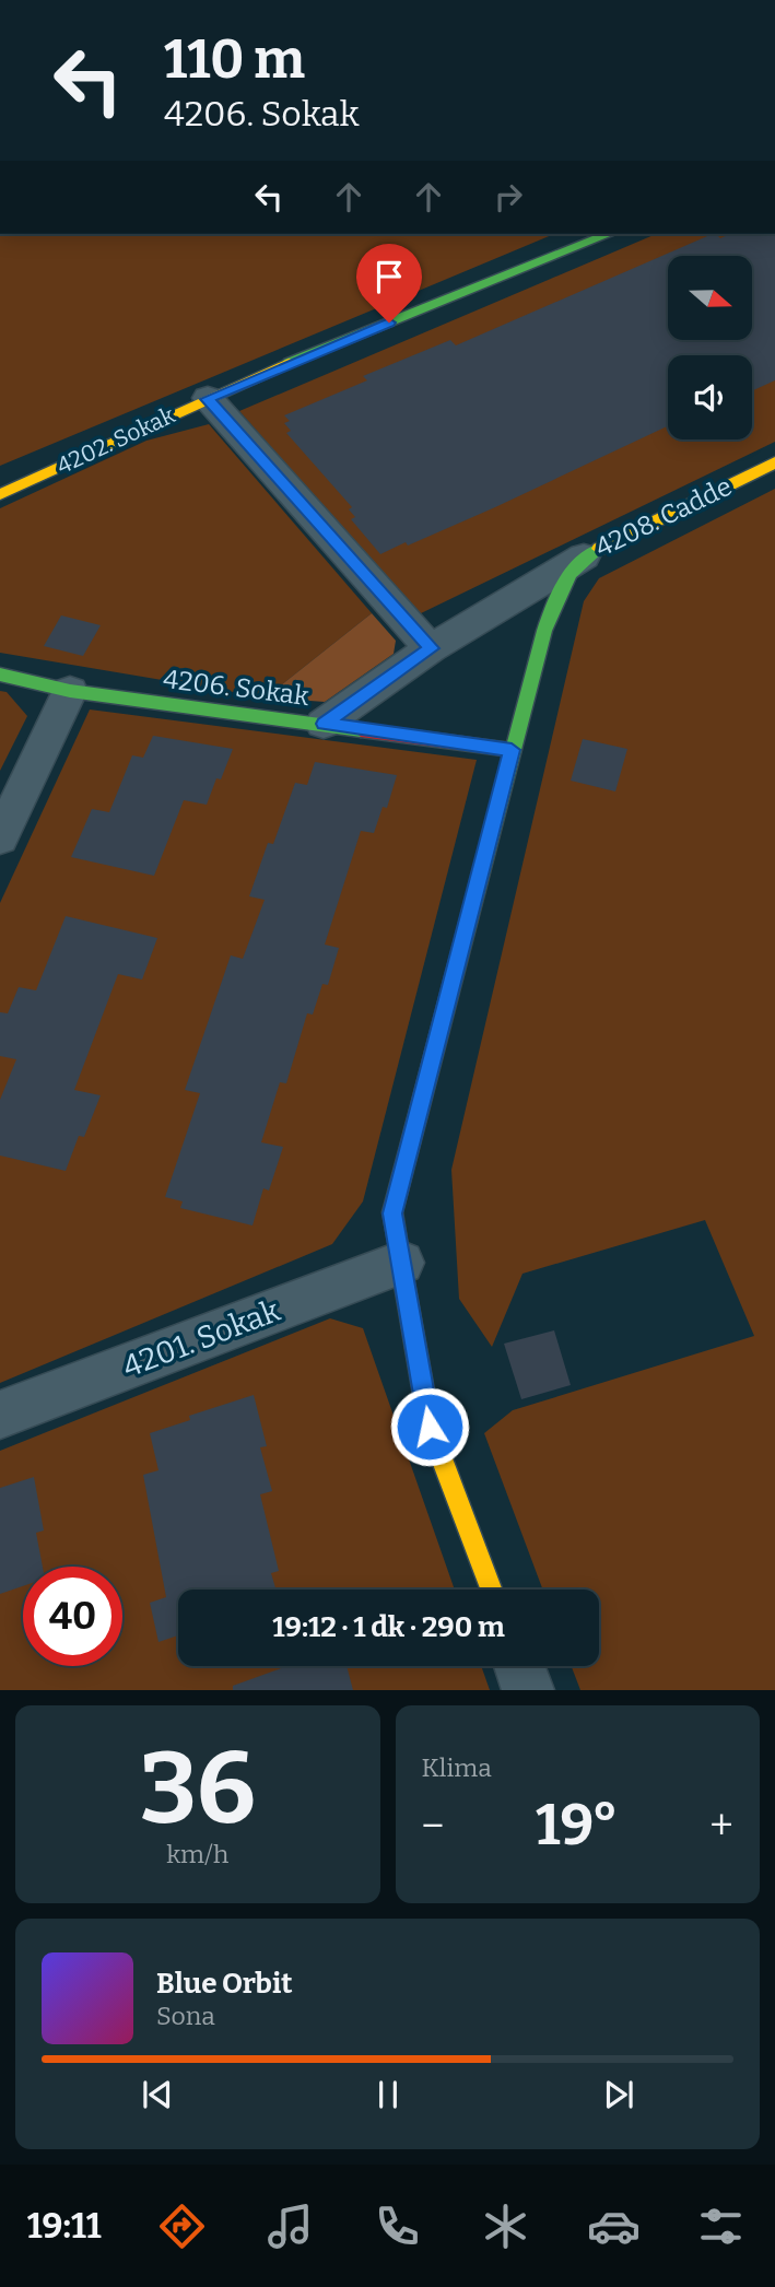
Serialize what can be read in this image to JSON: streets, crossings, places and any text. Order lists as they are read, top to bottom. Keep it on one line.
{"streets":{"street":["4202. Sokak","4208. Cadde","4206. Sokak","4201. Sokak"]},"crossings":[["4208. Cadde","4206. Sokak"],["4208. Cadde","4201. Sokak"]],"north":"right","page":{"turn":["110 m","4206. Sokak"],"limit":"40","trip":"19:12 · 1 dk · 290 m","tile":[["36","km/h"],"Klima"],"heat":["−","19°","+"],"song":["Blue Orbit","Sona"],"tabs":"19:11"}}
